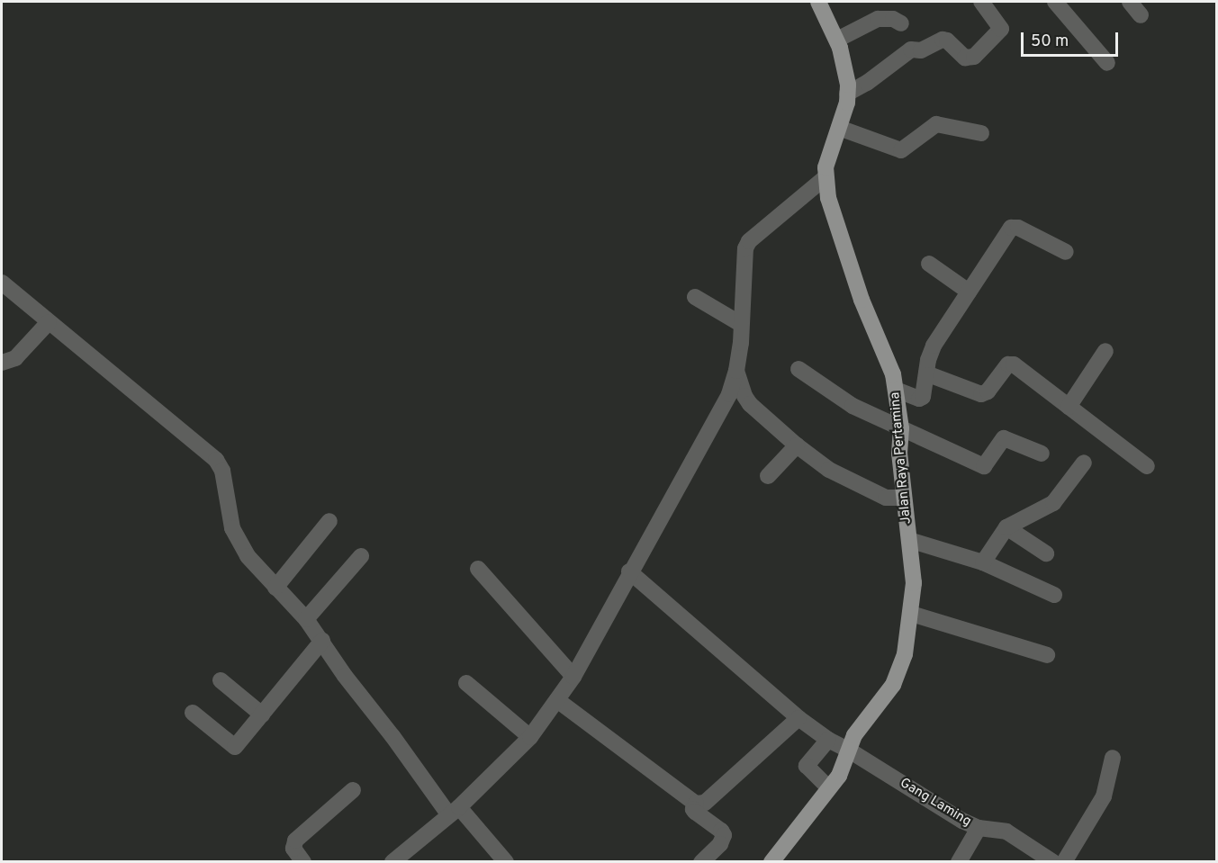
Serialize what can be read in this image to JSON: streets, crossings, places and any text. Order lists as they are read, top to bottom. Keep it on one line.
{"streets":{"main road":["Jalan Raya Pertamina"],"street":["Gang Laming"]},"crossings":[["Jalan Raya Pertamina","Gang Laming"]],"scale_bar":"50 m"}
